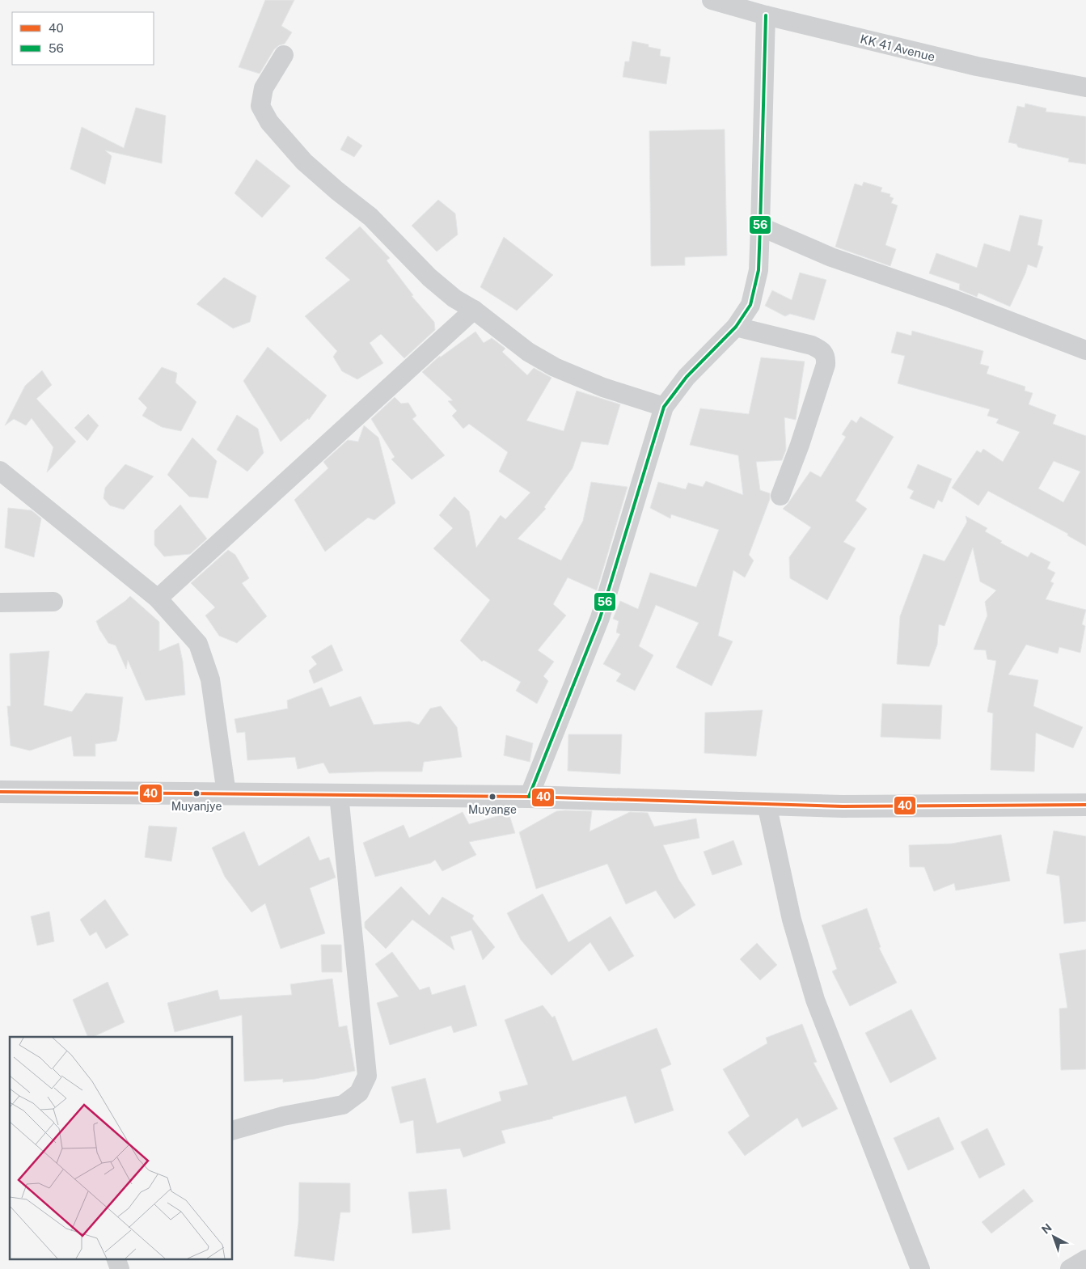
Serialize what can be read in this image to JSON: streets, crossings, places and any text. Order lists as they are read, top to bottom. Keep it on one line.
{"streets":{"street":["KK 41 Avenue"]},"places":["Muyanjye","Muyange"],"lines":["transit line 56","transit line 40"],"legend":["40","56"],"north":"top left"}
